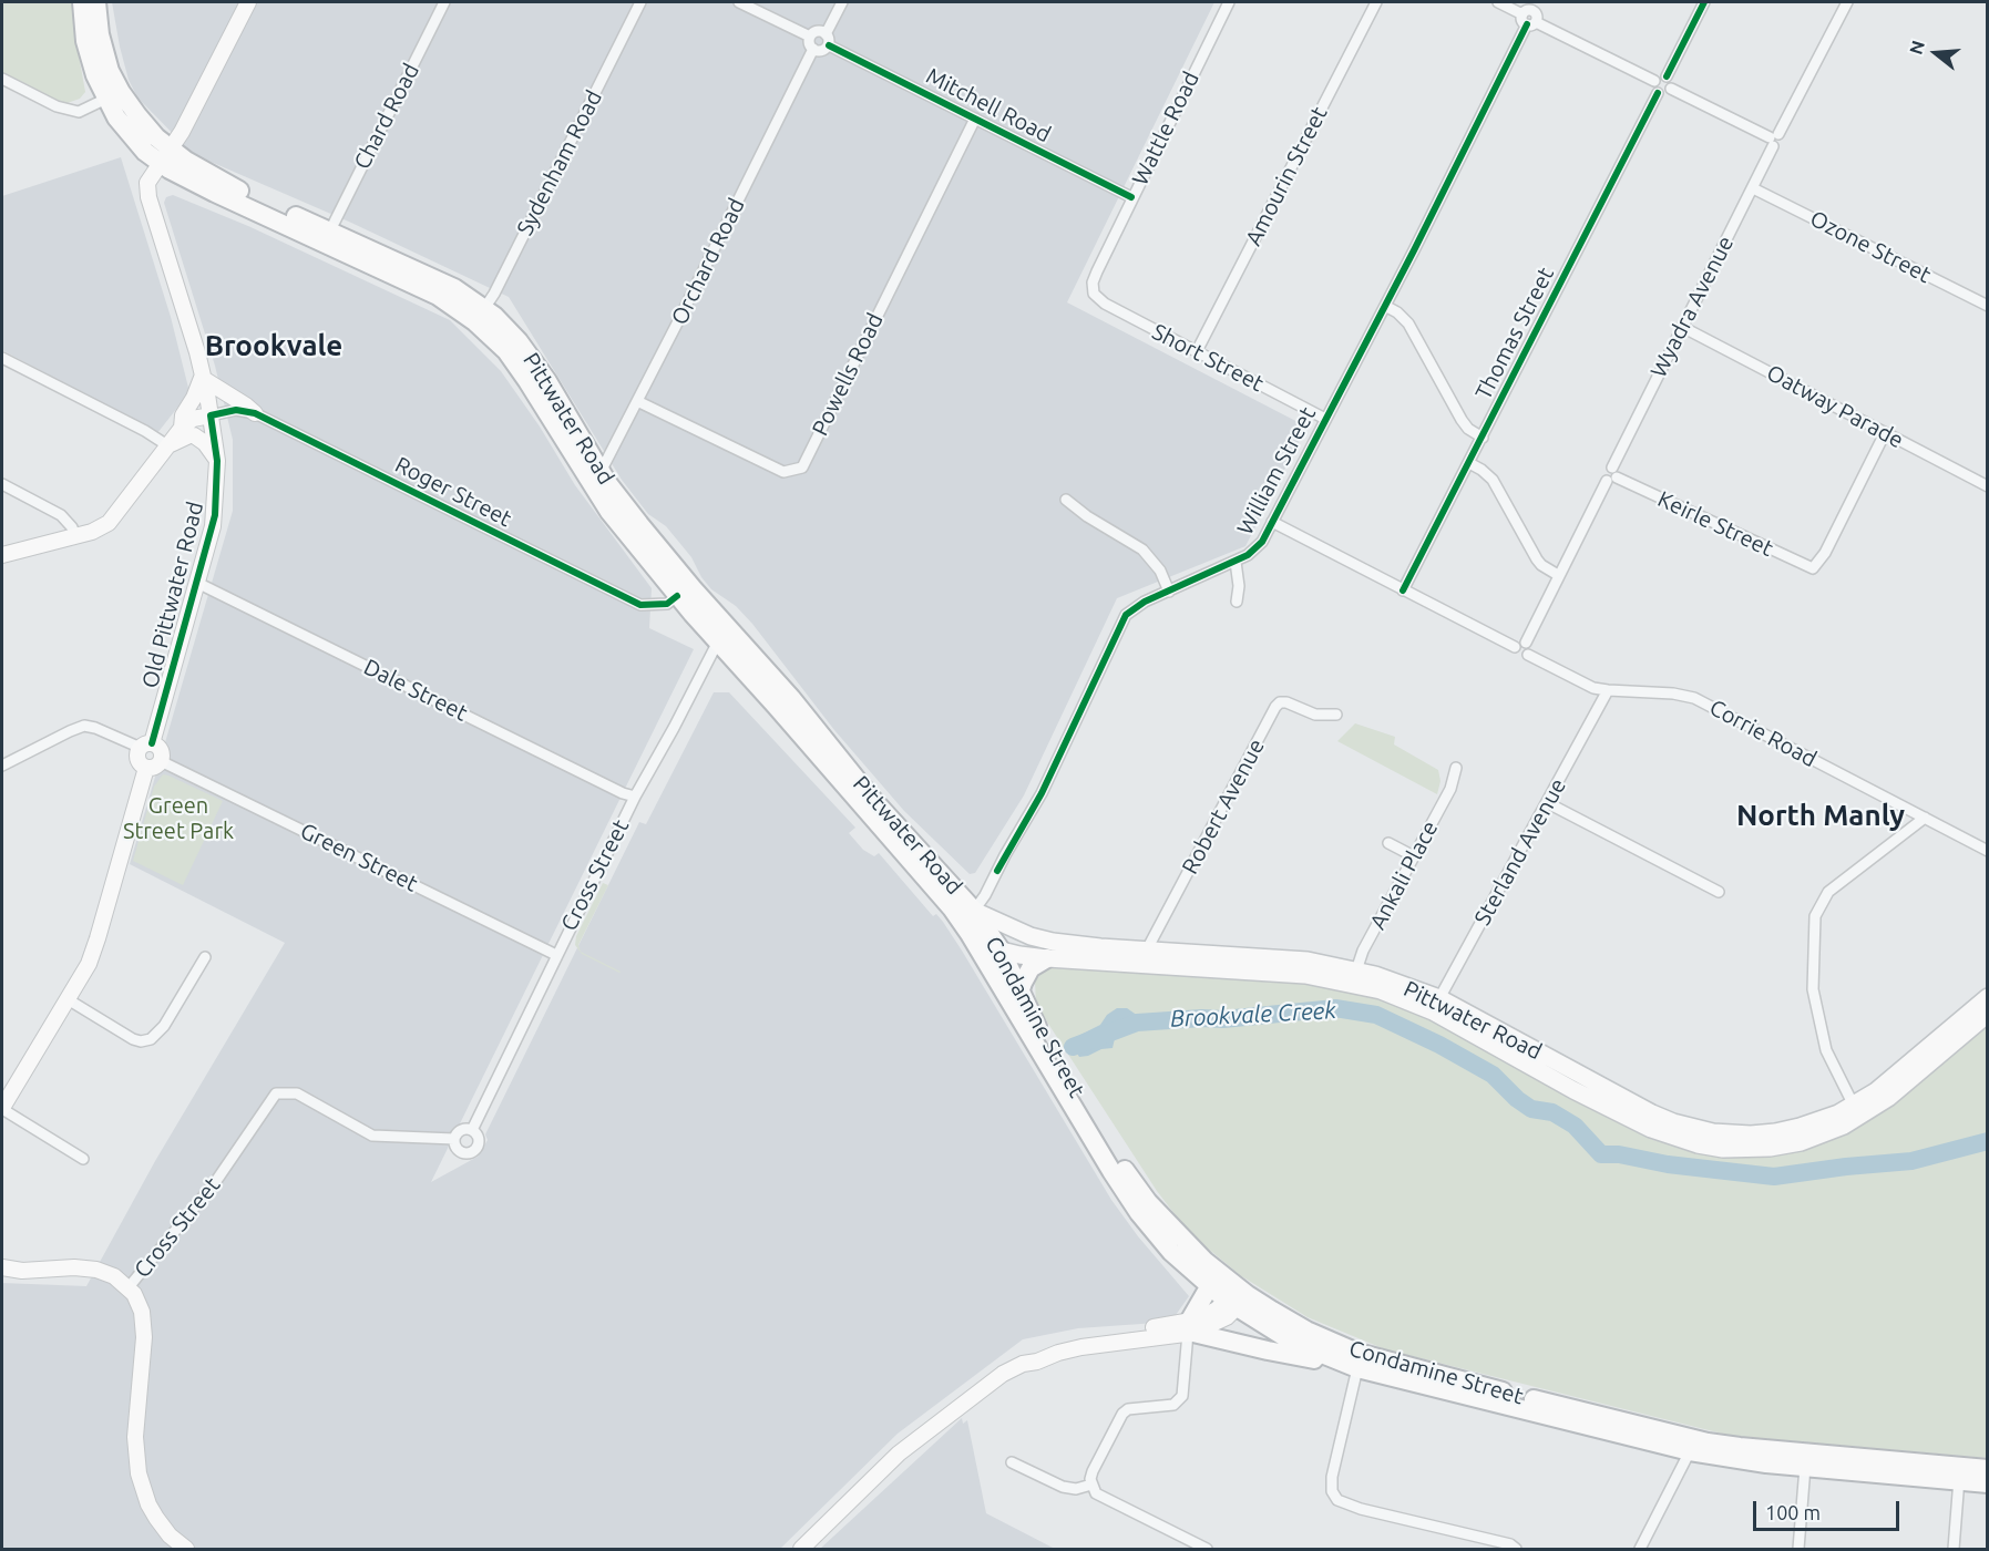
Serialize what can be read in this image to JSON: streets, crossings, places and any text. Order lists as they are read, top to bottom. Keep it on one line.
{"streets":{"highway":["Pittwater Road","Condamine Street"],"street":["Mitchell Road","Chard Road","Wattle Road","Sydenham Road","Amourin Street","Ozone Street","Orchard Road","Wyadra Avenue","Thomas Street","Short Street","Powells Road","Oatway Parade","William Street","Roger Street","Keirle Street","Old Pittwater Road","Dale Street","Corrie Road","Robert Avenue","Sterland Avenue","Green Street","Cross Street","Ankali Place"]},"crossings":[["Mitchell Road","Wattle Road"],["Mitchell Road","Orchard Road"],["Mitchell Road","Powells Road"],["Chard Road","Pittwater Road"],["Wattle Road","Short Street"],["Sydenham Road","Pittwater Road"],["Amourin Street","Short Street"],["Ozone Street","Wyadra Avenue"],["Orchard Road","Powells Road"],["Orchard Road","Pittwater Road"],["Wyadra Avenue","Oatway Parade"],["Wyadra Avenue","Keirle Street"],["Wyadra Avenue","Corrie Road"],["Short Street","William Street"],["Oatway Parade","Keirle Street"],["Pittwater Road","William Street"],["Pittwater Road","Roger Street"],["Pittwater Road","Old Pittwater Road"],["Pittwater Road","Robert Avenue"],["Pittwater Road","Sterland Avenue"],["Pittwater Road","Cross Street"],["Pittwater Road","Ankali Place"],["Pittwater Road","Condamine Street"],["William Street","Condamine Street"],["Roger Street","Old Pittwater Road"],["Old Pittwater Road","Dale Street"],["Dale Street","Cross Street"],["Corrie Road","Sterland Avenue"],["Green Street","Cross Street"]],"districts":["Brookvale","North Manly"],"water":["Brookvale Creek"],"parks":["Green Street Park"],"scale_bar":"100 m","north":"left"}
